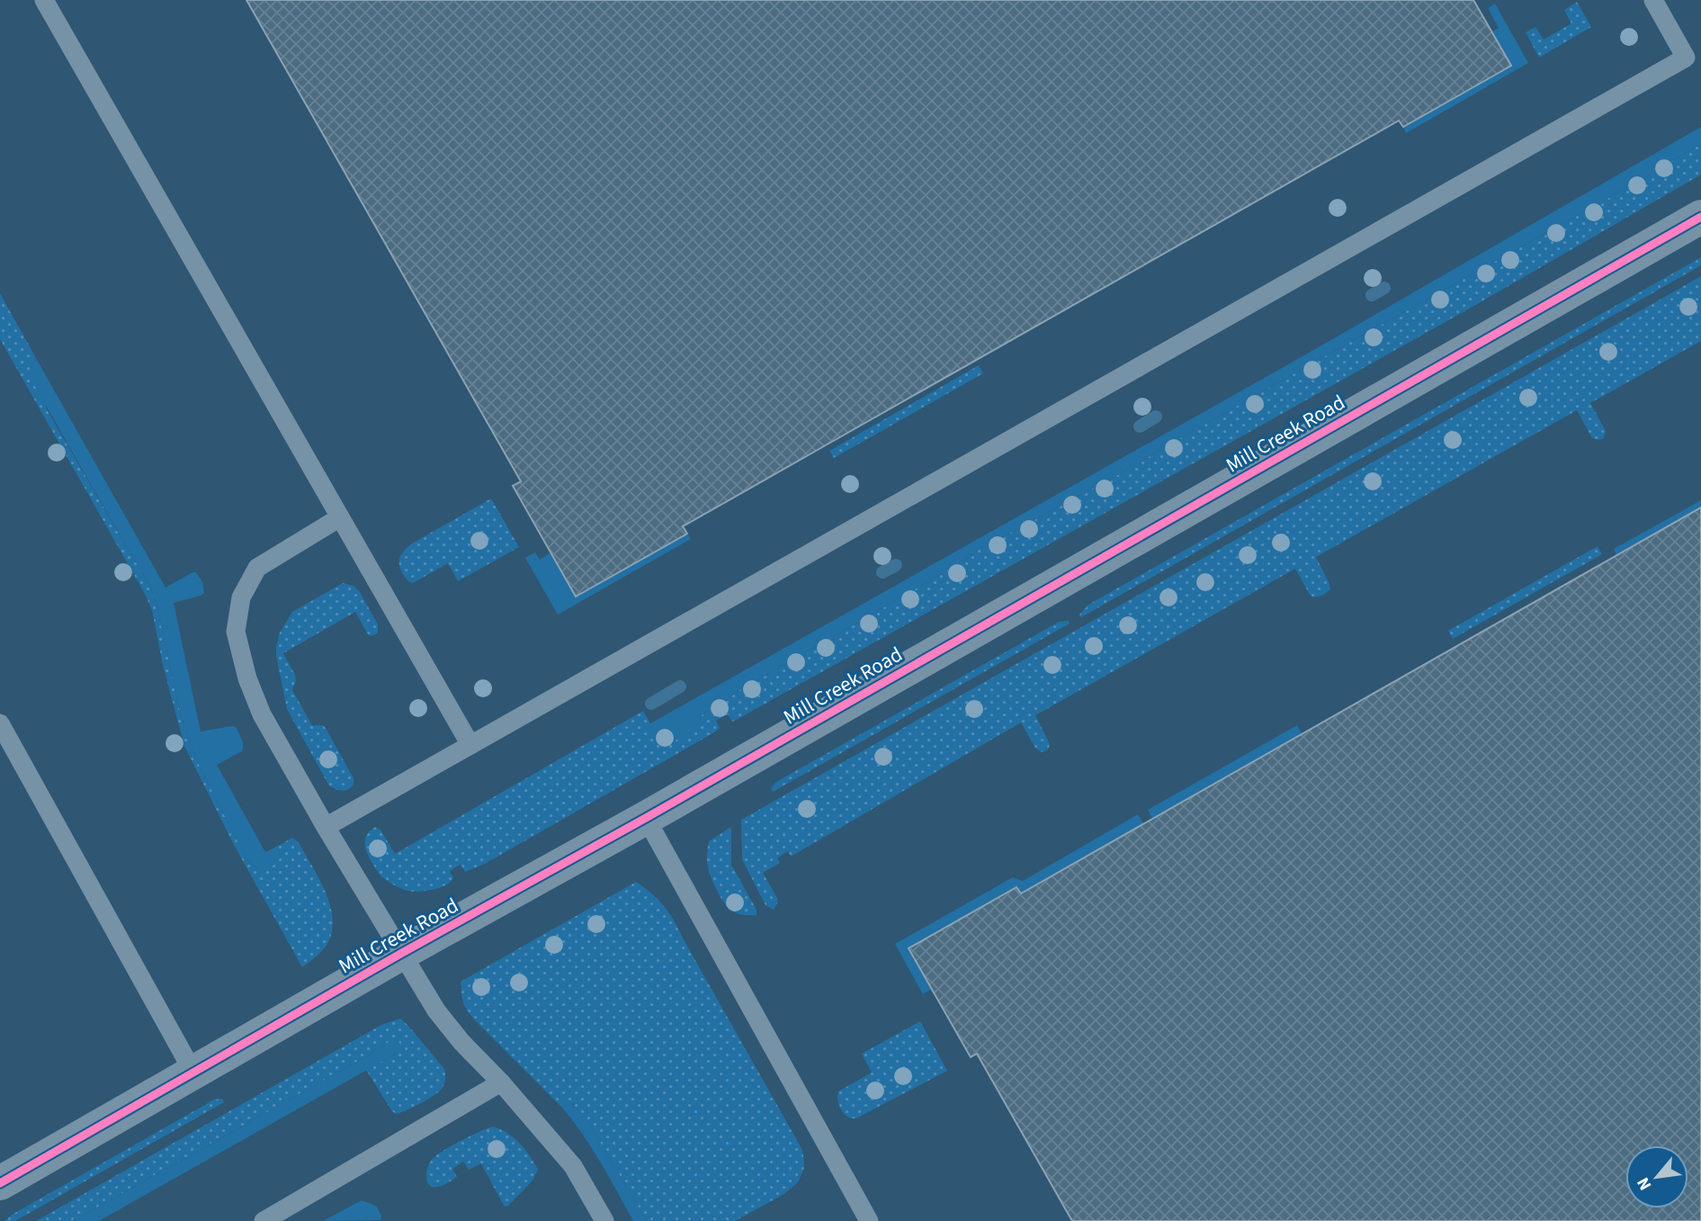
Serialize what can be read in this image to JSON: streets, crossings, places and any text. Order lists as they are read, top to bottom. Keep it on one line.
{"streets":{"street":["Mill Creek Road"]},"north":"bottom left"}
